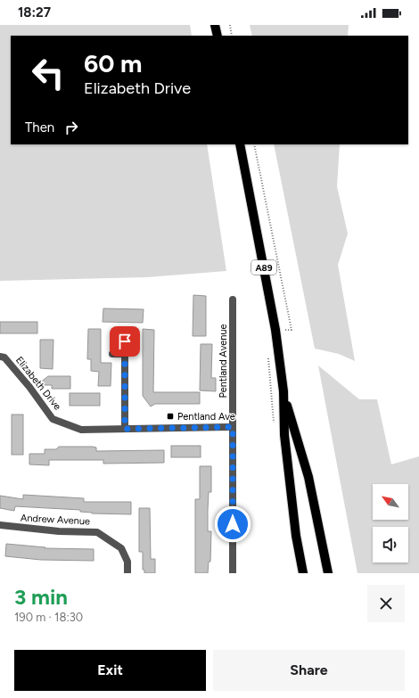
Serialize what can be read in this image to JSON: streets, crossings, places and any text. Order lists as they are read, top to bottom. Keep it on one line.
{"streets":{"main road":["A89"],"street":["Pentland Avenue","Elizabeth Drive","Andrew Avenue"]},"crossings":[["Pentland Avenue","Elizabeth Drive"]],"places":{"transit":["Pentland Ave"]},"north":"top left","page":{"status":"18:27","turn":["60 m","Elizabeth Drive"],"then":"Then","heading":["3 min","190 m · 18:30"],"buttons":["Exit","Share"]}}
